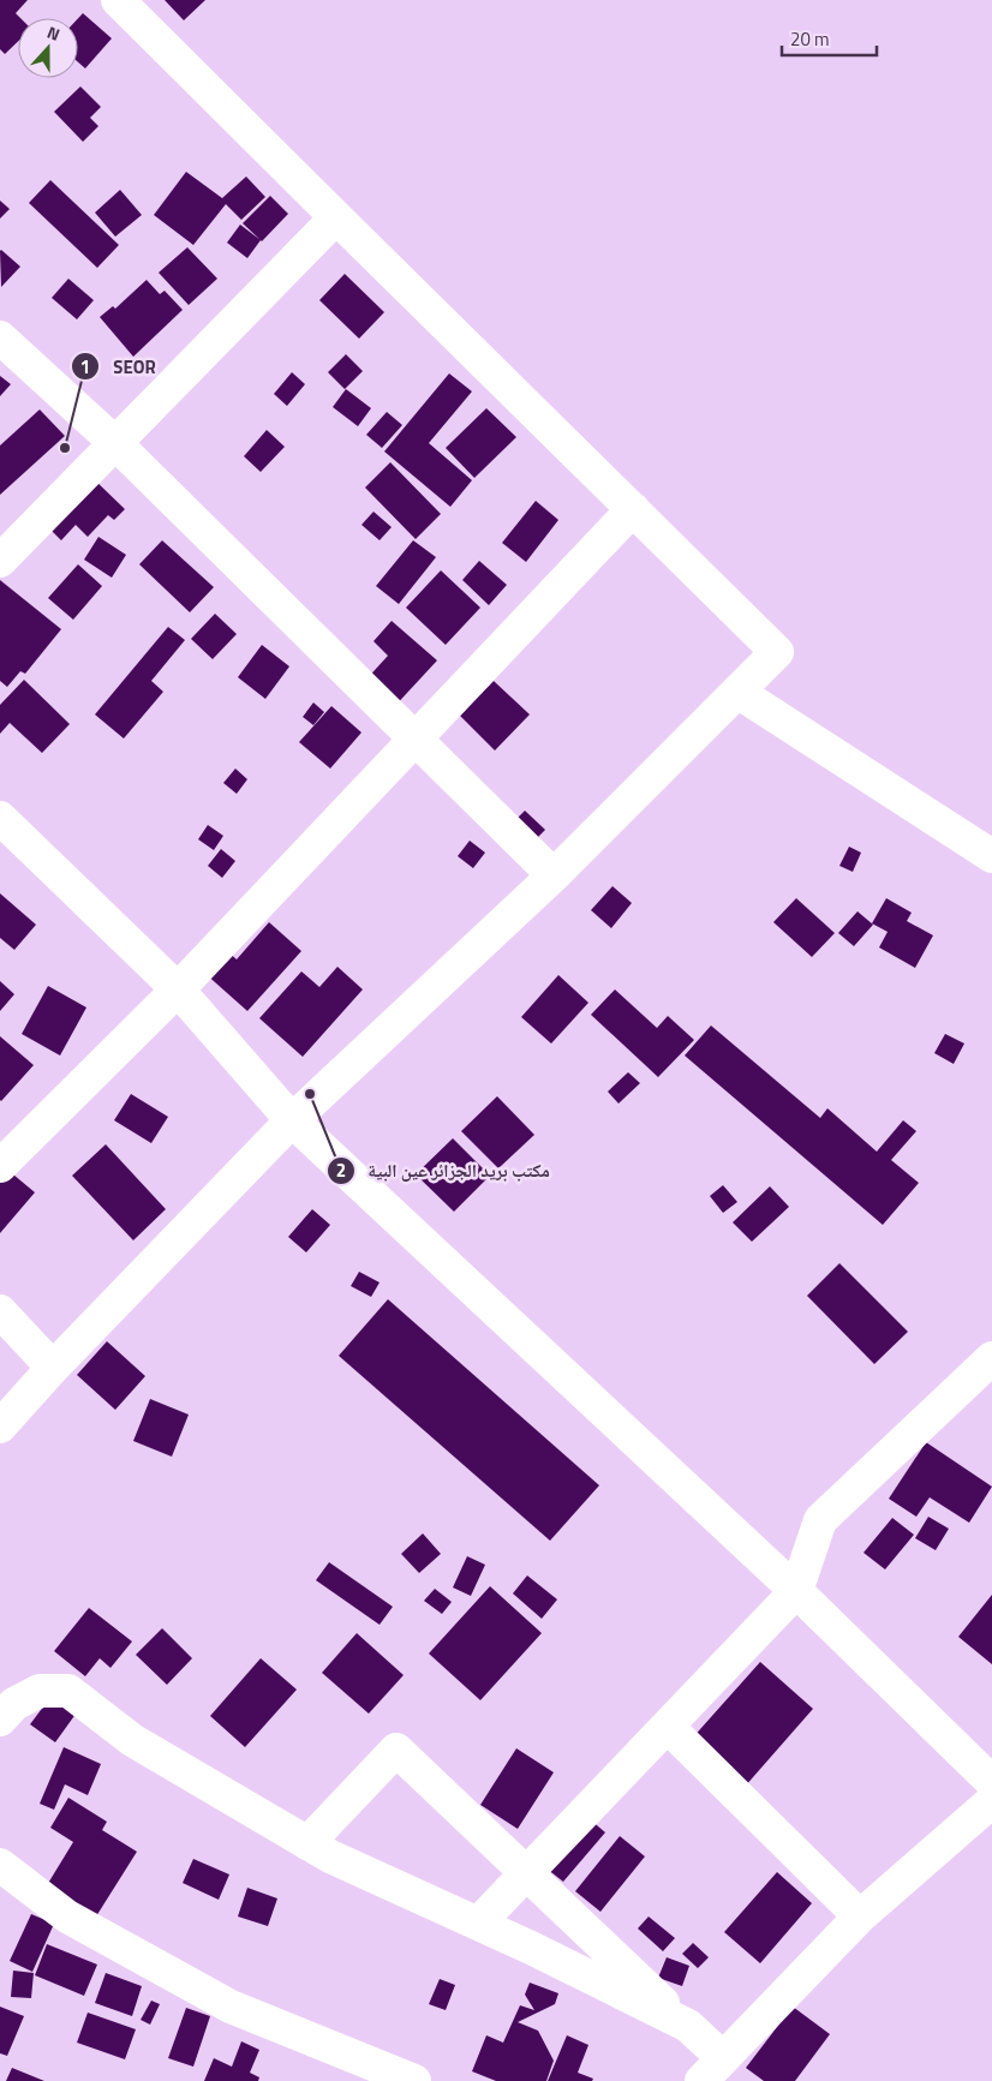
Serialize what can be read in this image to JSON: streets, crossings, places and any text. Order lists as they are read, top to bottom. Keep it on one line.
{"places":["SEOR","مكتب بريد الجزائر عين البية"],"scale_bar":"20 m","north":"top"}
